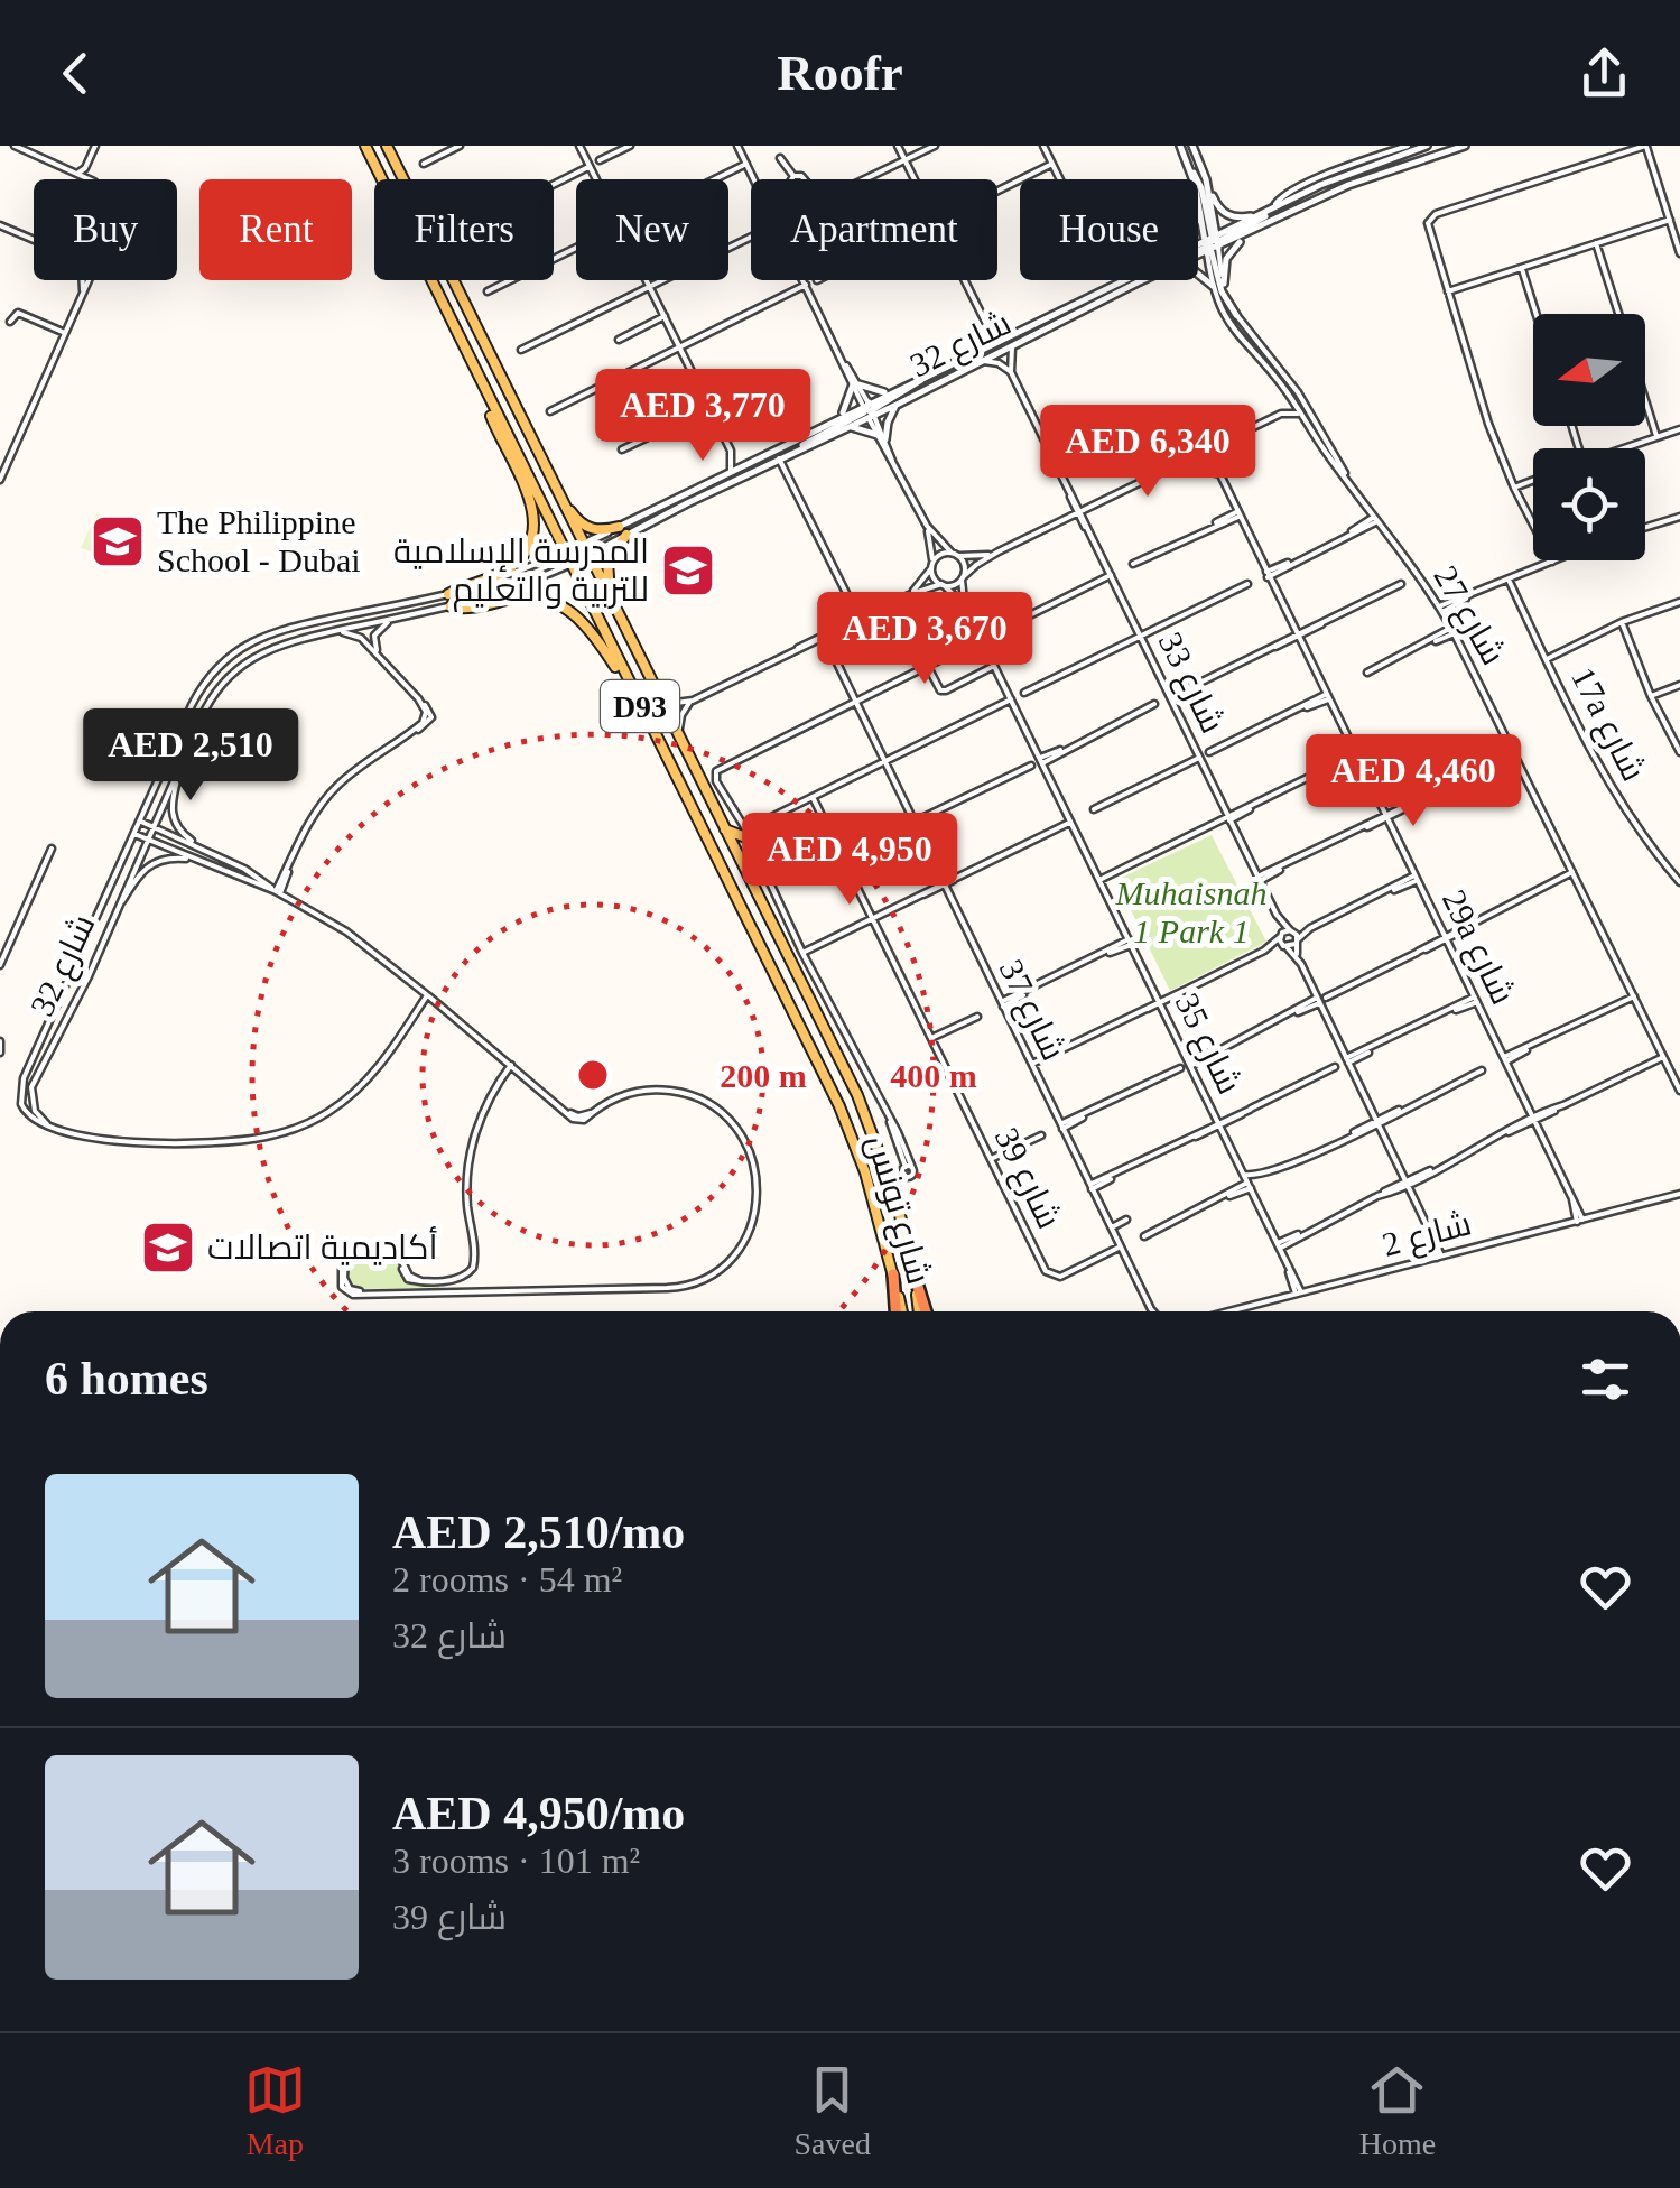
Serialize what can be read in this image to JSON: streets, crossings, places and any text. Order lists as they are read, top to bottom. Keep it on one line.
{"streets":{"main road":["D93","شارع تونس"],"street":["شارع 32","شارع 27","شارع 33","17a شارع","29a شارع","شارع 37","شارع 35","شارع 39","شارع 2"]},"crossings":[["شارع 32","شارع 27"],["شارع 32","شارع 33"],["شارع 32","شارع تونس"],["29a شارع","شارع 2"],["شارع 37","شارع 39"],["شارع 35","شارع 2"]],"parks":["Muhaisnah 1 Park 1"],"places":{"school or university":["The Philippine School - Dubai","المدرسة الإسلامية للتربية والتعليم","أكاديمية اتصالات"]},"north":"left","page":{"header":"Roofr","chip":["Buy","Rent","Filters","New","Apartment","House"],"price":["AED 3,770","AED 6,340","AED 3,670","AED 2,510","AED 4,460","AED 4,950"],"heading":"6 homes","list":[{"name":"AED 2,510/mo","note":"2 rooms · 54 m² · شارع 32"},{"name":"AED 4,950/mo","note":"3 rooms · 101 m² · شارع 39"}],"tabs":["Map","Saved","Home"]},"rings":["200 m","400 m"]}
